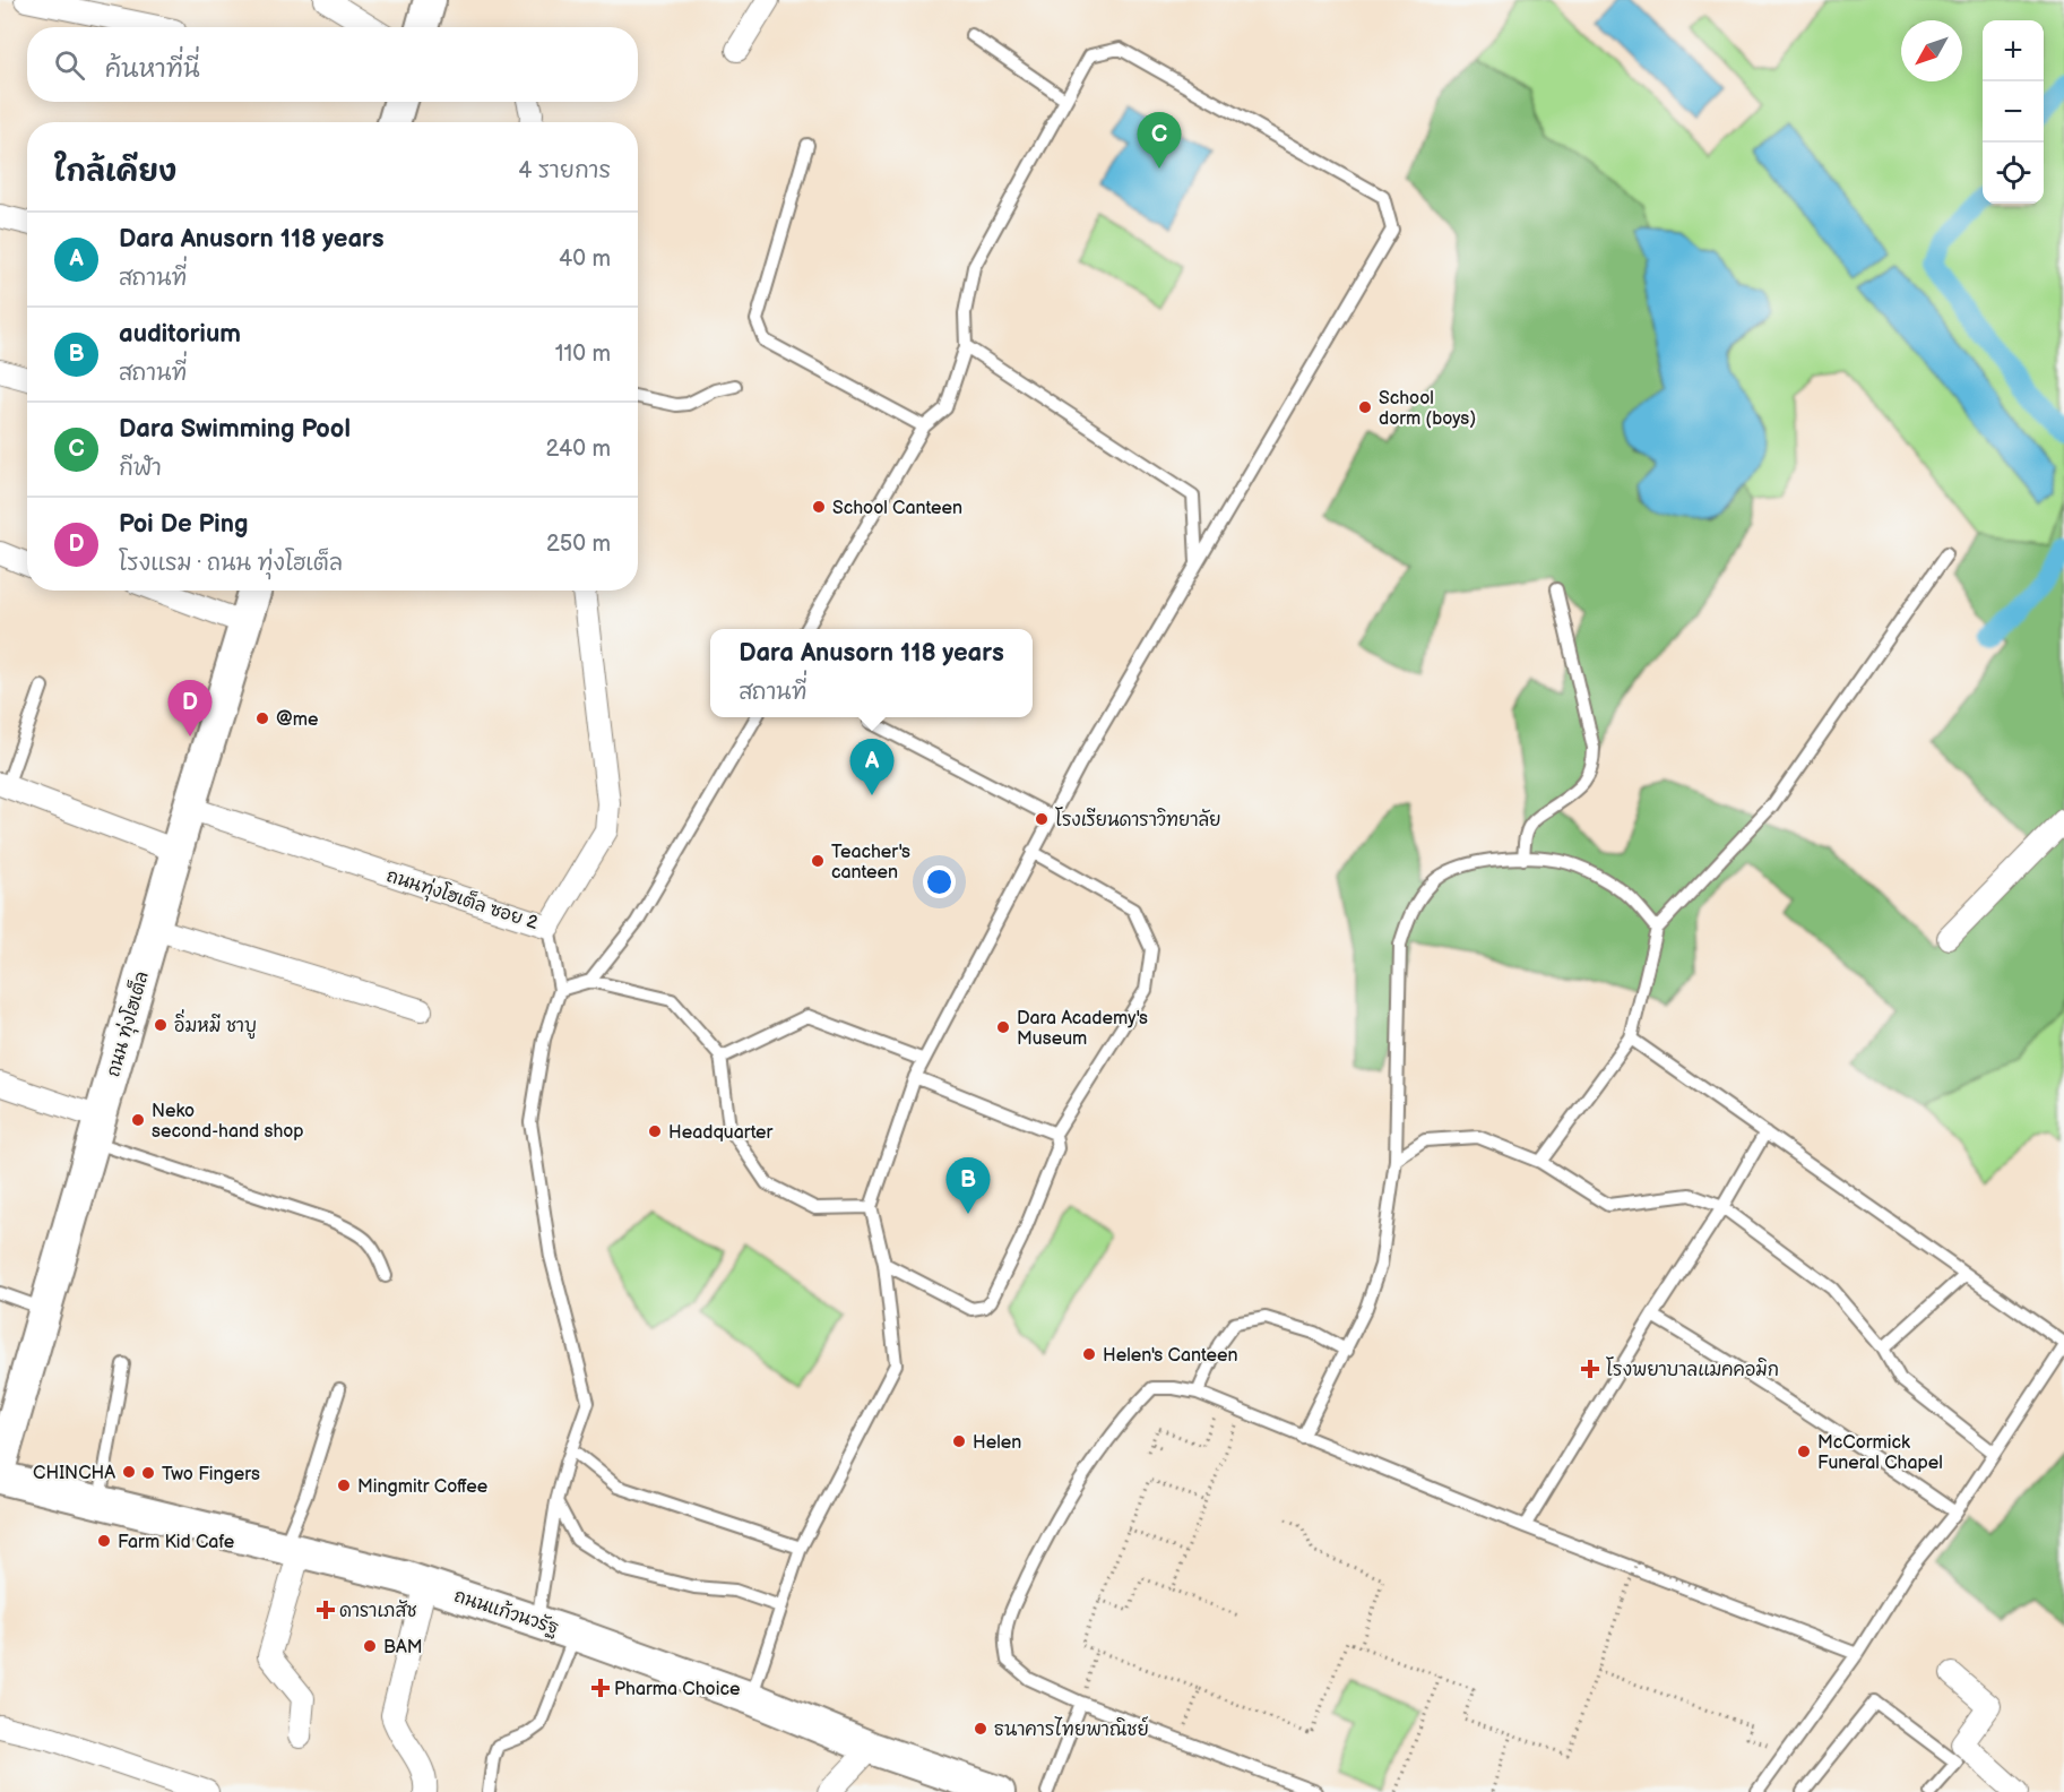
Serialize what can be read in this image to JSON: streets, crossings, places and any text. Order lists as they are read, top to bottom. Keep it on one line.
{"streets":{"street":["ถนนทุ่งโฮเต็ล ซอย 2","ถนน ทุ่งโฮเต็ล","ถนนแก้วนวรัฐ"]},"crossings":[["ถนนทุ่งโฮเต็ล ซอย 2","ถนน ทุ่งโฮเต็ล"]],"places":{"other":["School dorm (boys)","School Canteen","@me","โรงเรียนดาราวิทยาลัย","Teacher's canteen","อิ่มหมี ชาบู","Dara Academy's Museum","Neko second-hand shop","Headquarter","Helen's Canteen","Helen","McCormick Funeral Chapel","CHINCHA","Two Fingers","Mingmitr Coffee","Farm Kid Cafe","BAM","ธนาคารไทยพาณิชย์"],"health":["โรงพยาบาลแมคคอมิก","ดาราเภสัช","Pharma Choice"]},"north":"bottom left","page":{"map_buttons":["+","−"],"search":"ค้นหาที่นี่","pins":["C","D","A","B"],"heading":["ใกล้เคียง","4 รายการ"],"list":[{"mark":"A","name":"Dara Anusorn 118 years","note":"สถานที่","value":"40 m"},{"mark":"B","name":"auditorium","note":"สถานที่","value":"110 m"},{"mark":"C","name":"Dara Swimming Pool","note":"กีฬา","value":"240 m"},{"mark":"D","name":"Poi De Ping","note":"โรงแรม · ถนน ทุ่งโฮเต็ล","value":"250 m"}],"popup":["Dara Anusorn 118 years","สถานที่"]}}
